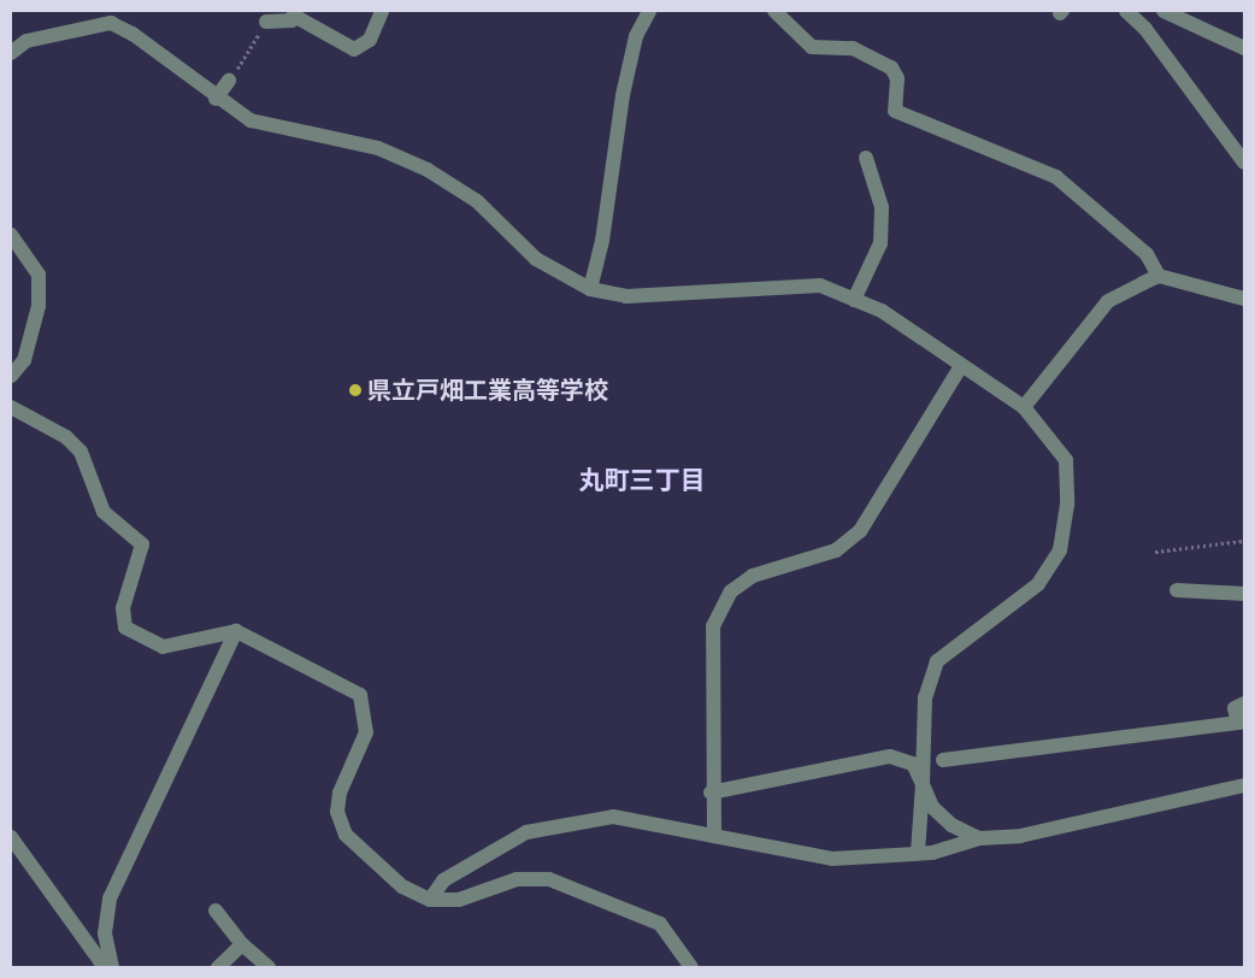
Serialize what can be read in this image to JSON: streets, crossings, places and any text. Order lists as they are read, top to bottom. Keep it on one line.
{"districts":["丸町三丁目"],"places":["県立戸畑工業高等学校"]}
